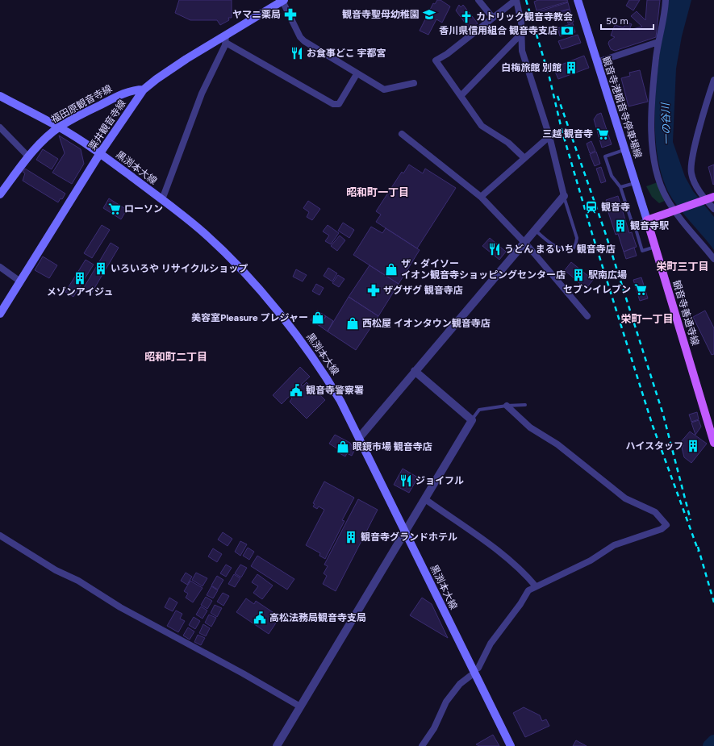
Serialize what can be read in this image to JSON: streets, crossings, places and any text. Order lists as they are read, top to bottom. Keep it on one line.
{"streets":{"main road":["福田原観音寺線","観音寺港観音寺停車場線","粟井観音寺線","黒渕本大線","観音寺善通寺線"]},"crossings":[["福田原観音寺線","粟井観音寺線"],["福田原観音寺線","黒渕本大線"],["観音寺港観音寺停車場線","観音寺善通寺線"],["粟井観音寺線","黒渕本大線"]],"districts":["昭和町一丁目","栄町三丁目","栄町一丁目","昭和町二丁目"],"water":["一の谷川"],"places":{"pharmacy":["ヤマニ薬局","ザグザグ 観音寺店"],"school or university":["観音寺聖母幼稚園"],"church":["カトリック観音寺教会"],"bank":["香川県信用組合 観音寺支店"],"restaurant":["お食事どこ 宇都宮","うどん まるいち 観音寺店","ジョイフル"],"building":["白梅旅館 別館","観音寺駅","いろいろや リサイクルショップ","駅南広場","メゾンアイジュ","ハイスタッフ","観音寺グランドホテル"],"supermarket":["三越 観音寺","ローソン","セブンイレブン"],"station":["観音寺"],"shop":["ザ・ダイソー イオン観音寺ショッピングセンター店","美容室Pleasure プレジャー","西松屋 イオンタウン観音寺店","眼鏡市場 観音寺店"],"public building":["観音寺警察署","高松法務局観音寺支局"]},"scale_bar":"50 m"}
